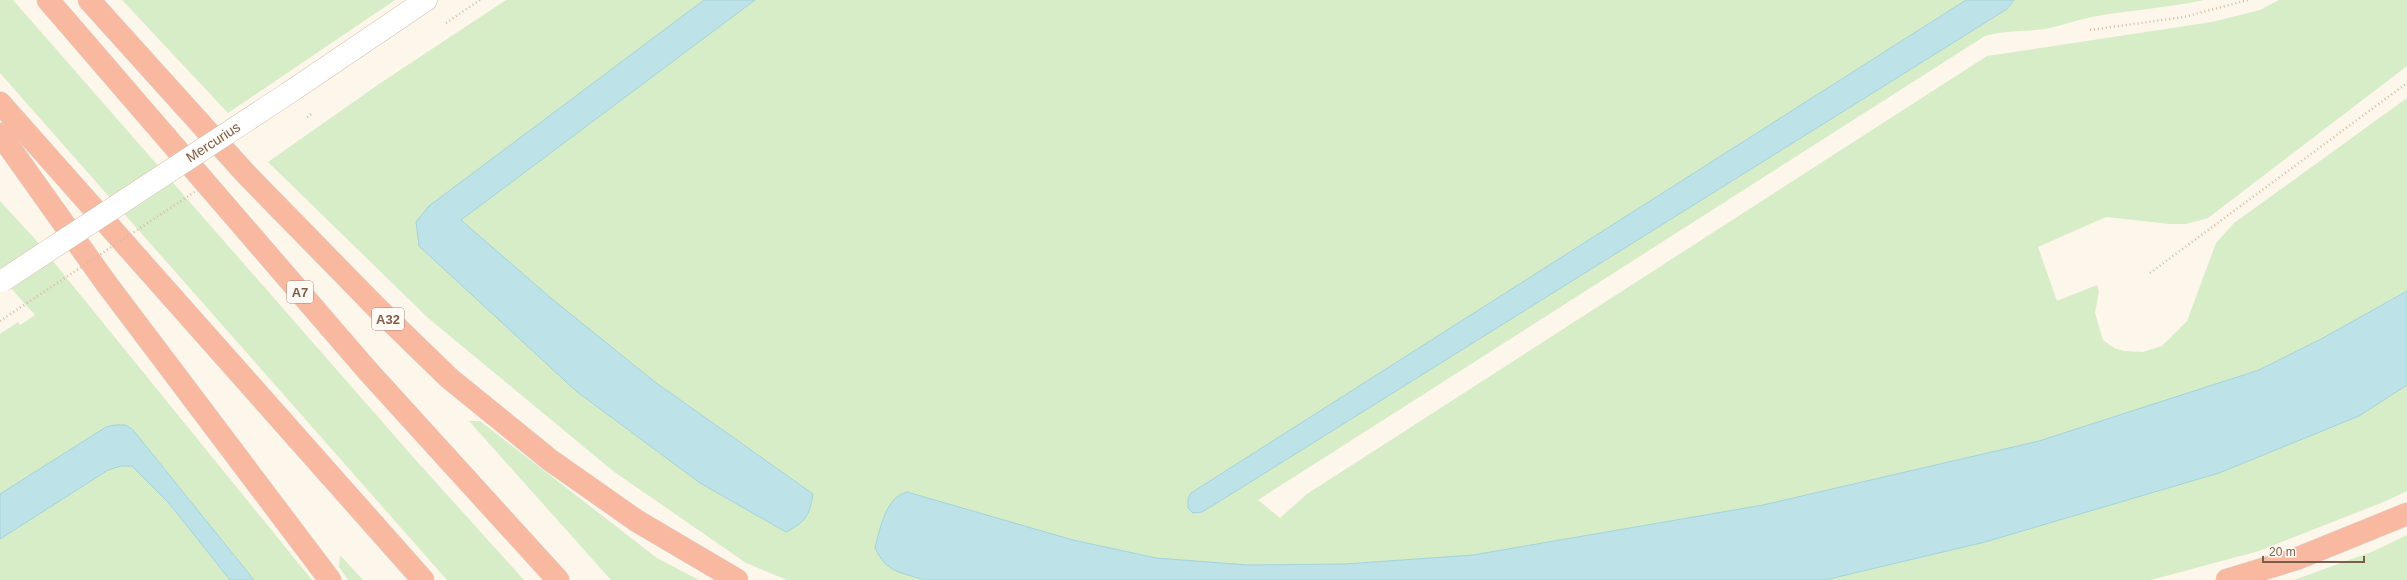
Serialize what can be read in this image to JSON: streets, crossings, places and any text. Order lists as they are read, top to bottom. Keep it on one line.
{"streets":{"highway":["A7","A32"],"street":["Mercurius"]},"scale_bar":"20 m"}
